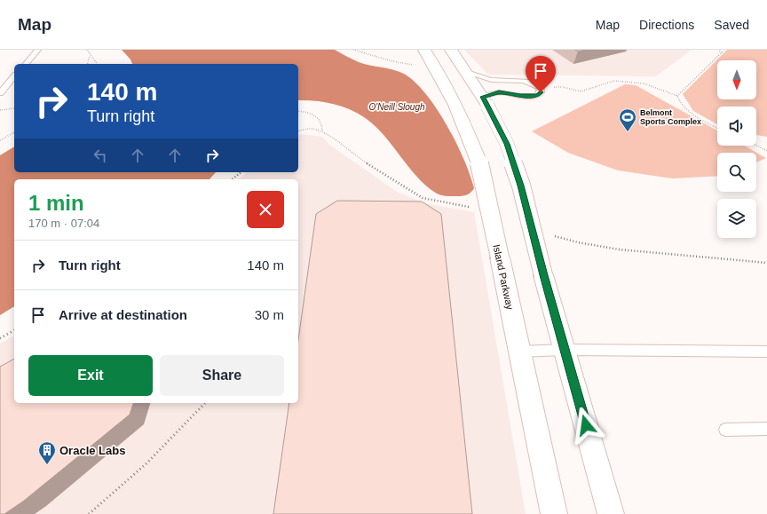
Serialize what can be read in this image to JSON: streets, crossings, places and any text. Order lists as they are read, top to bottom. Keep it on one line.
{"streets":{"street":["Island Parkway"]},"water":["O'Neill Slough"],"places":{"sports":["Belmont Sports Complex"],"building":["Oracle Labs"]},"north":"bottom","page":{"header":"Map","nav":["Map","Directions","Saved"],"turn":["140 m","Turn right"],"heading":["1 min","170 m · 07:04"],"list":[{"name":"Turn right","value":"140 m"},{"name":"Arrive at destination","value":"30 m"}],"buttons":["Exit","Share"]}}
